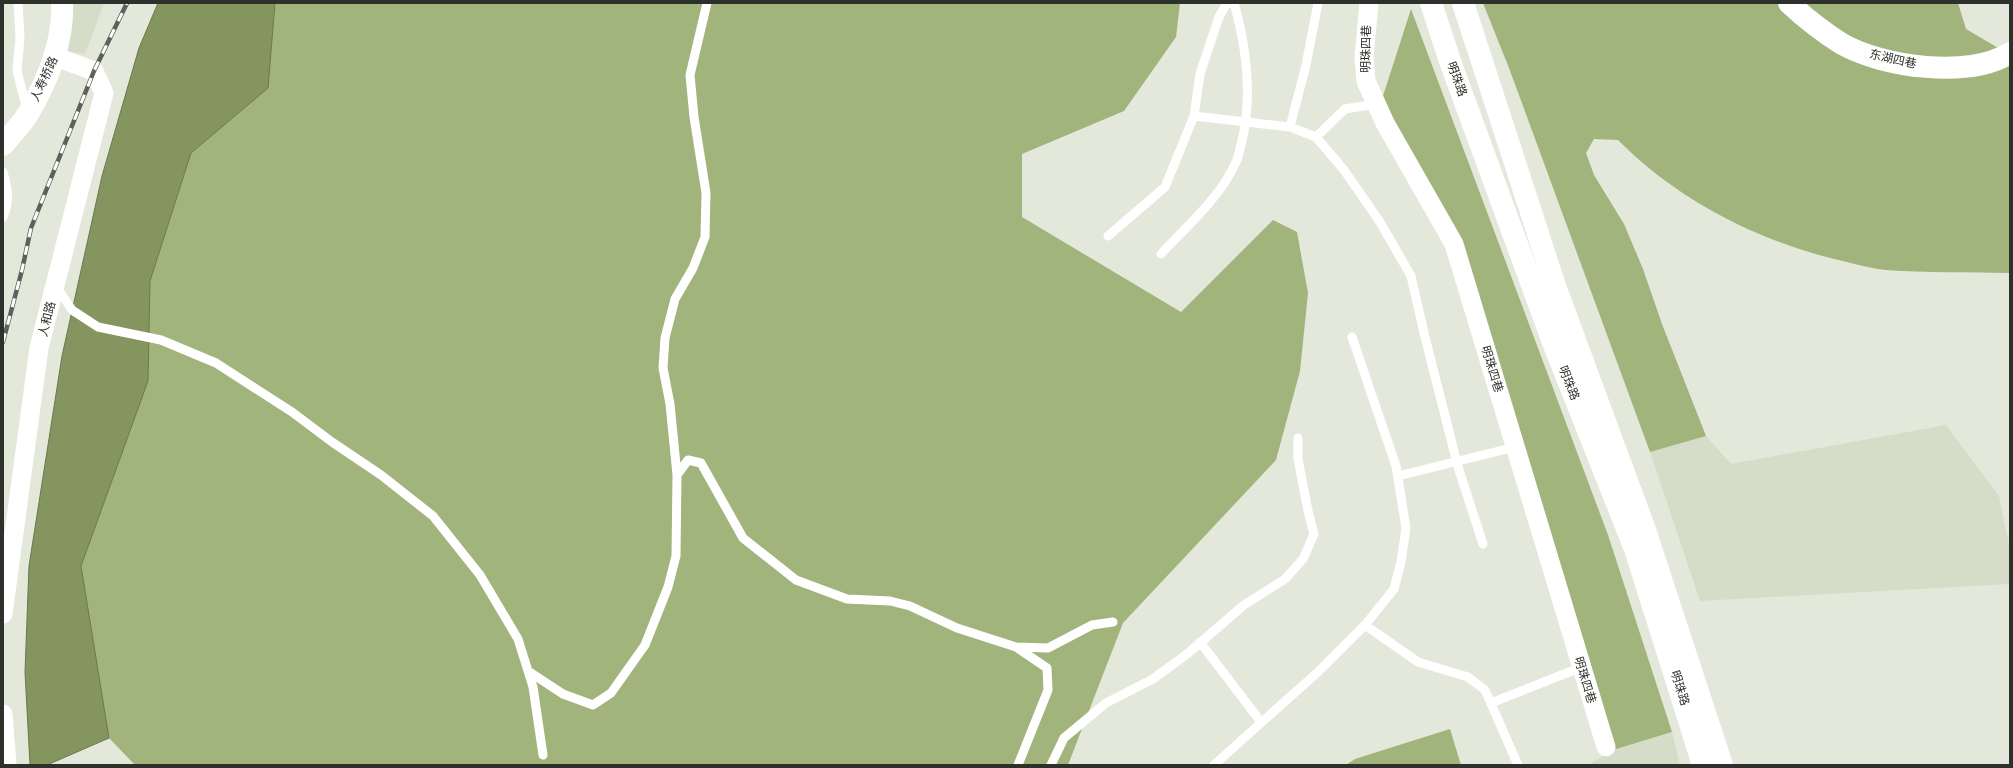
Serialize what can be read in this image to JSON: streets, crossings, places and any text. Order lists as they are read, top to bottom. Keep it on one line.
{"streets":{"main road":["东湖四巷","人寿桥路","明珠路"],"street":["明珠四巷","人和路"]},"crossings":[["人寿桥路","人和路"]]}
